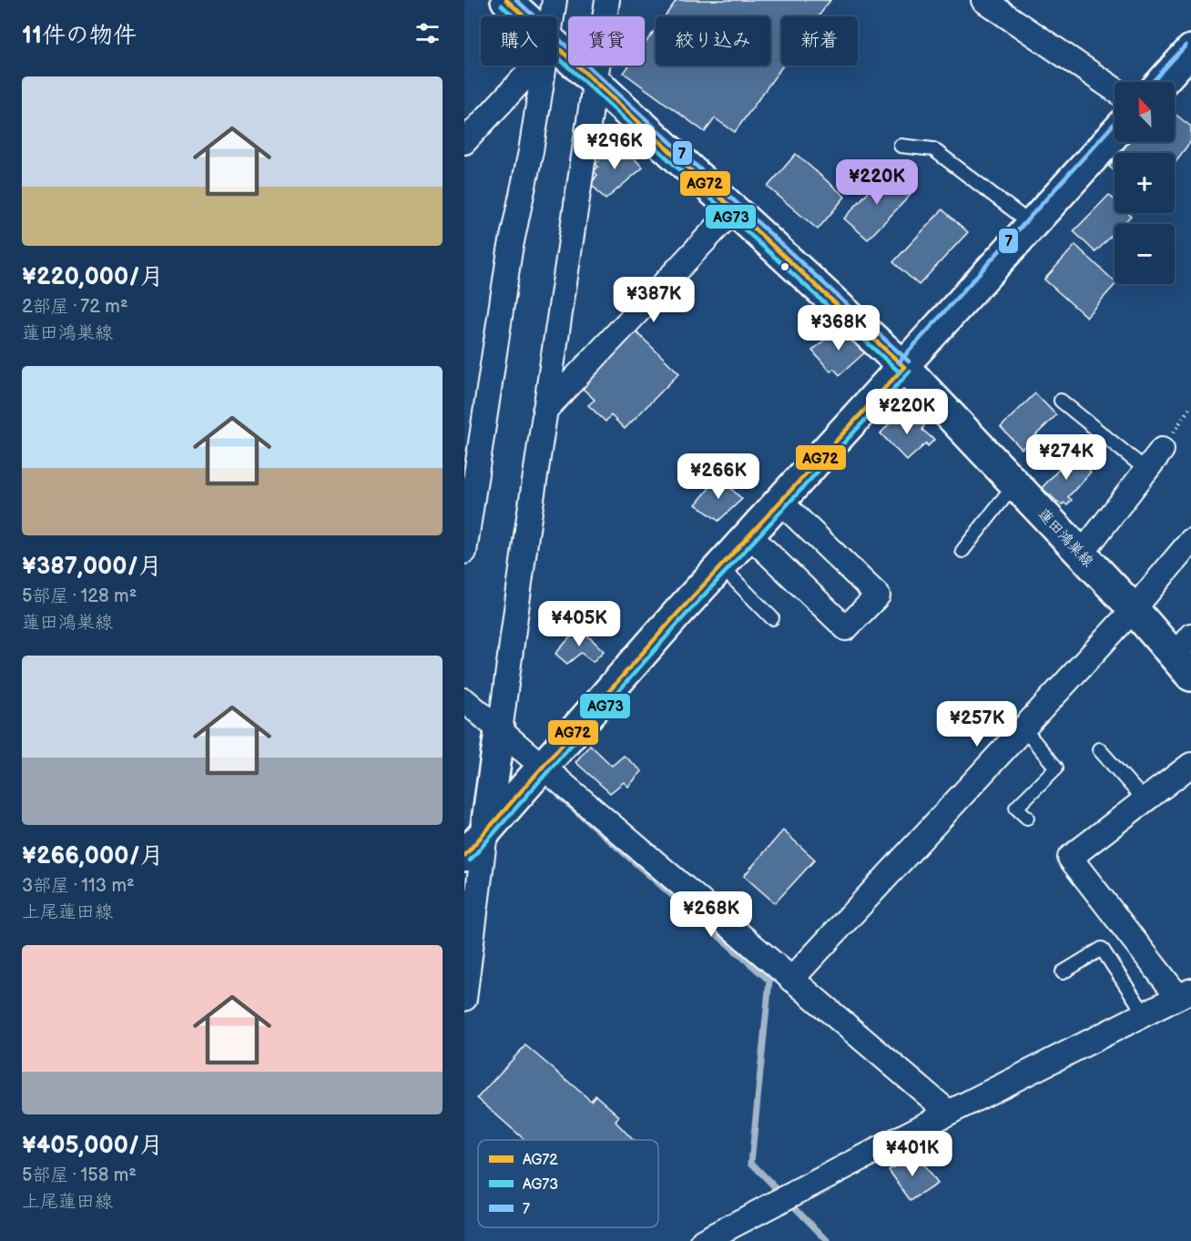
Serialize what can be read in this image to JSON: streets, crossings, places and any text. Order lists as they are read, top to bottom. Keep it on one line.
{"streets":{"main road":["蓮田鴻巣線"]},"lines":["transit line AG72","transit line 7","transit line AG73"],"legend":["AG72","AG73","7"],"north":"top left","page":{"heading":"11件の物件","chip":["購入","賃貸","絞り込み","新着"],"list":[{"name":"¥220,000/月","note":"2部屋 · 72 m² · 蓮田鴻巣線"},{"name":"¥387,000/月","note":"5部屋 · 128 m² · 蓮田鴻巣線"},{"name":"¥266,000/月","note":"3部屋 · 113 m² · 上尾蓮田線"},{"name":"¥405,000/月","note":"5部屋 · 158 m² · 上尾蓮田線"}],"map_buttons":["+","−"],"price":["¥296K","¥220K","¥387K","¥368K","¥220K","¥274K","¥266K","¥405K","¥257K","¥268K","¥401K"]}}
